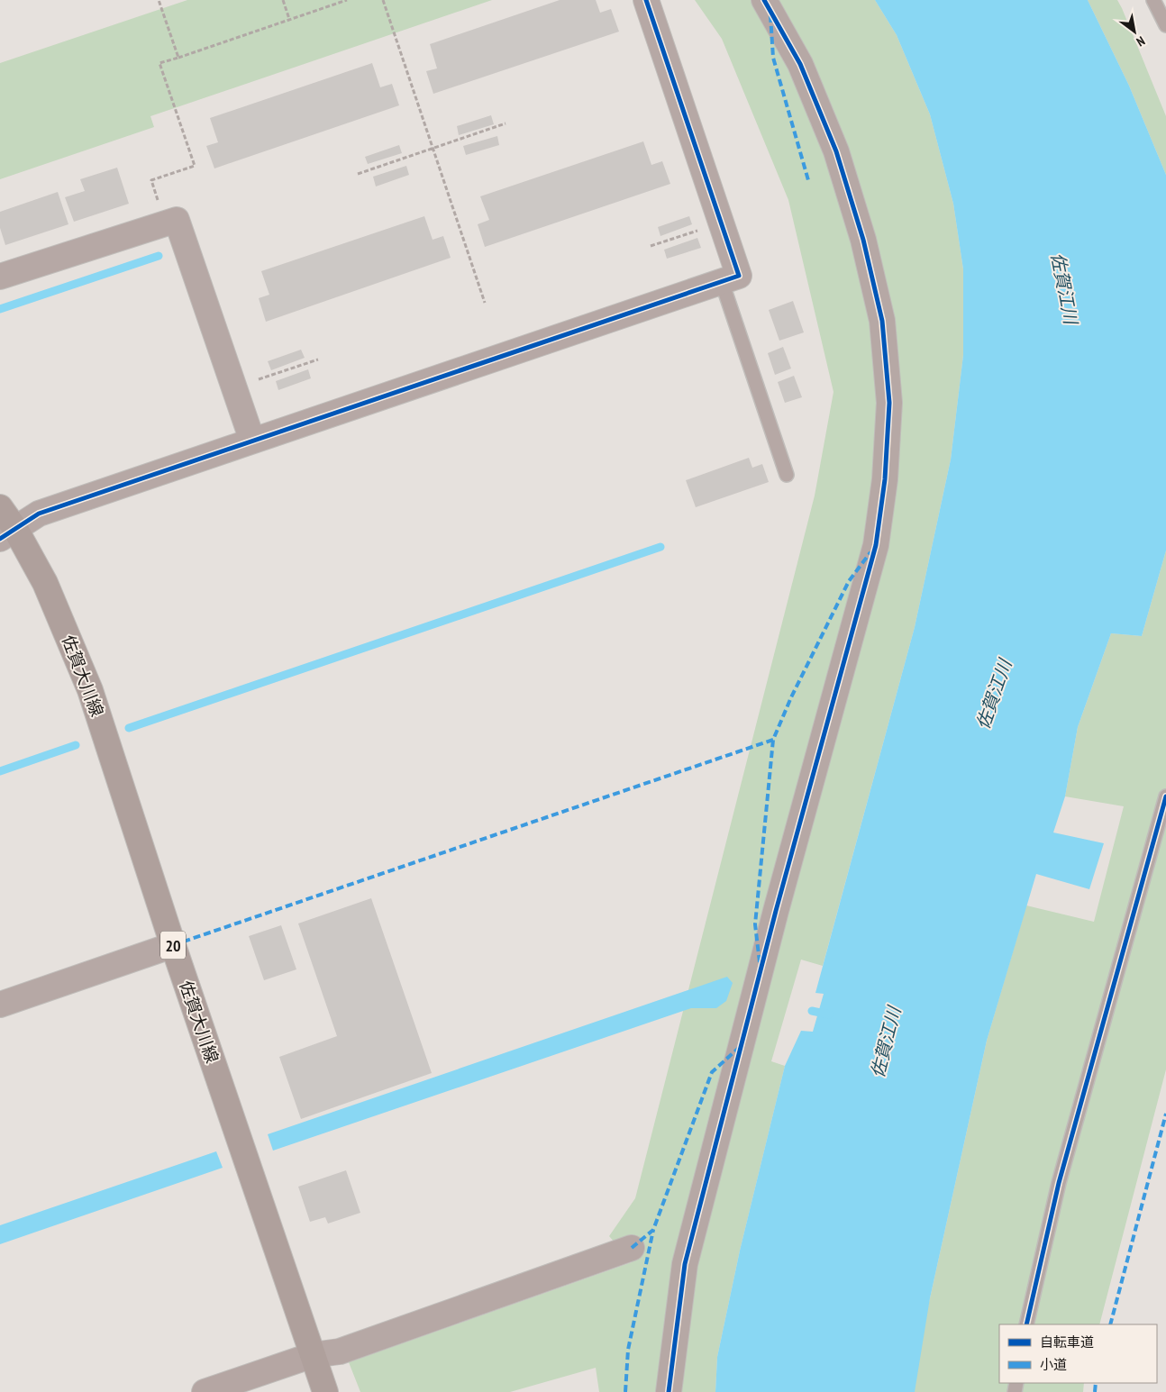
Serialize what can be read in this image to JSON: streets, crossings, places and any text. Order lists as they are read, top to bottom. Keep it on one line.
{"streets":{"main road":["佐賀大川線","20"]},"water":["佐賀江川"],"legend":["自転車道","小道"],"north":"bottom right"}
